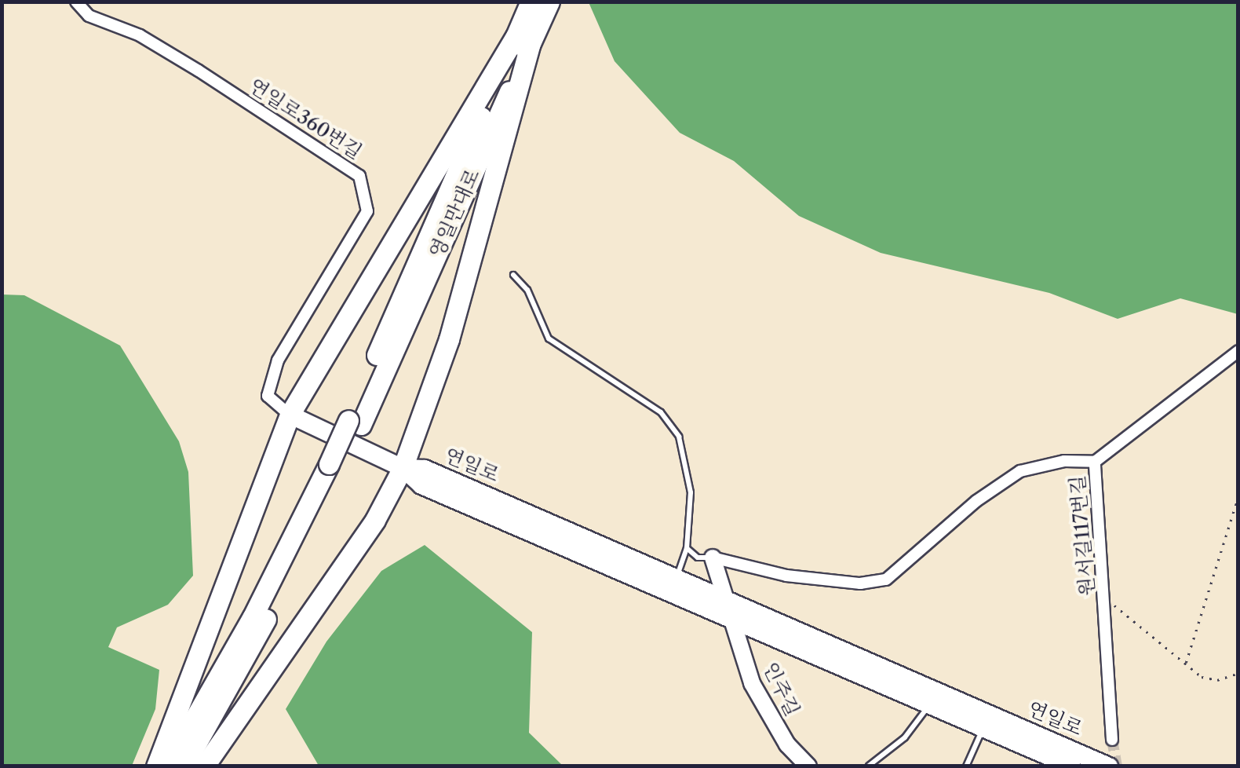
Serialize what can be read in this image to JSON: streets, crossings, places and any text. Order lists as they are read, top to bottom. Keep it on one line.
{"streets":{"highway":["영일만대로"],"main road":["연일로"],"street":["연일로360번길","원서길117번길","인주길"]},"crossings":[["연일로","인주길"]]}
